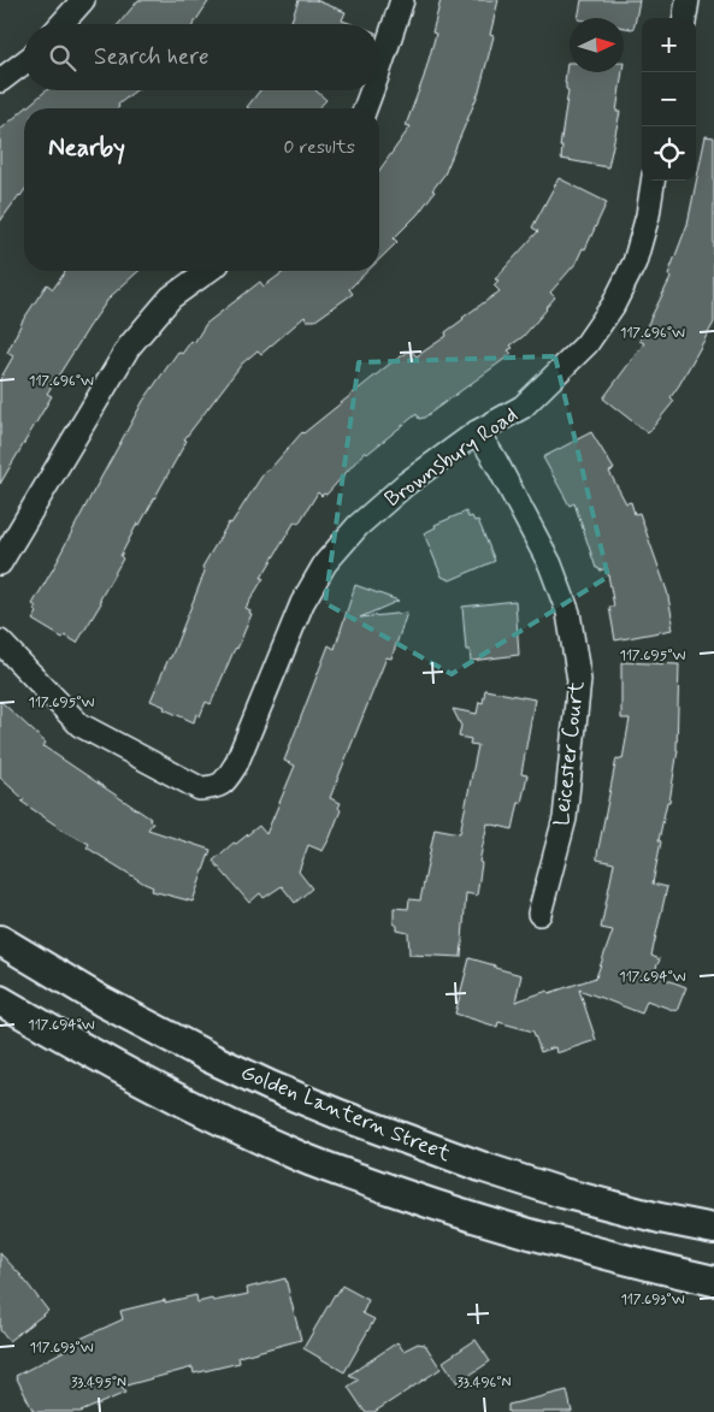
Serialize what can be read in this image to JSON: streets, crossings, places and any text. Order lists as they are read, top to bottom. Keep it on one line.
{"streets":{"main road":["Golden Lantern Street"],"street":["Brownsbury Road","Leicester Court"]},"crossings":[["Brownsbury Road","Leicester Court"]],"north":"right","page":{"map_buttons":["+","−"],"search":"Search here","heading":["Nearby","0 results"]},"coordinates":["117.696°W","117.695°W","117.694°W","117.693°W","33.495°N","33.496°N"]}
